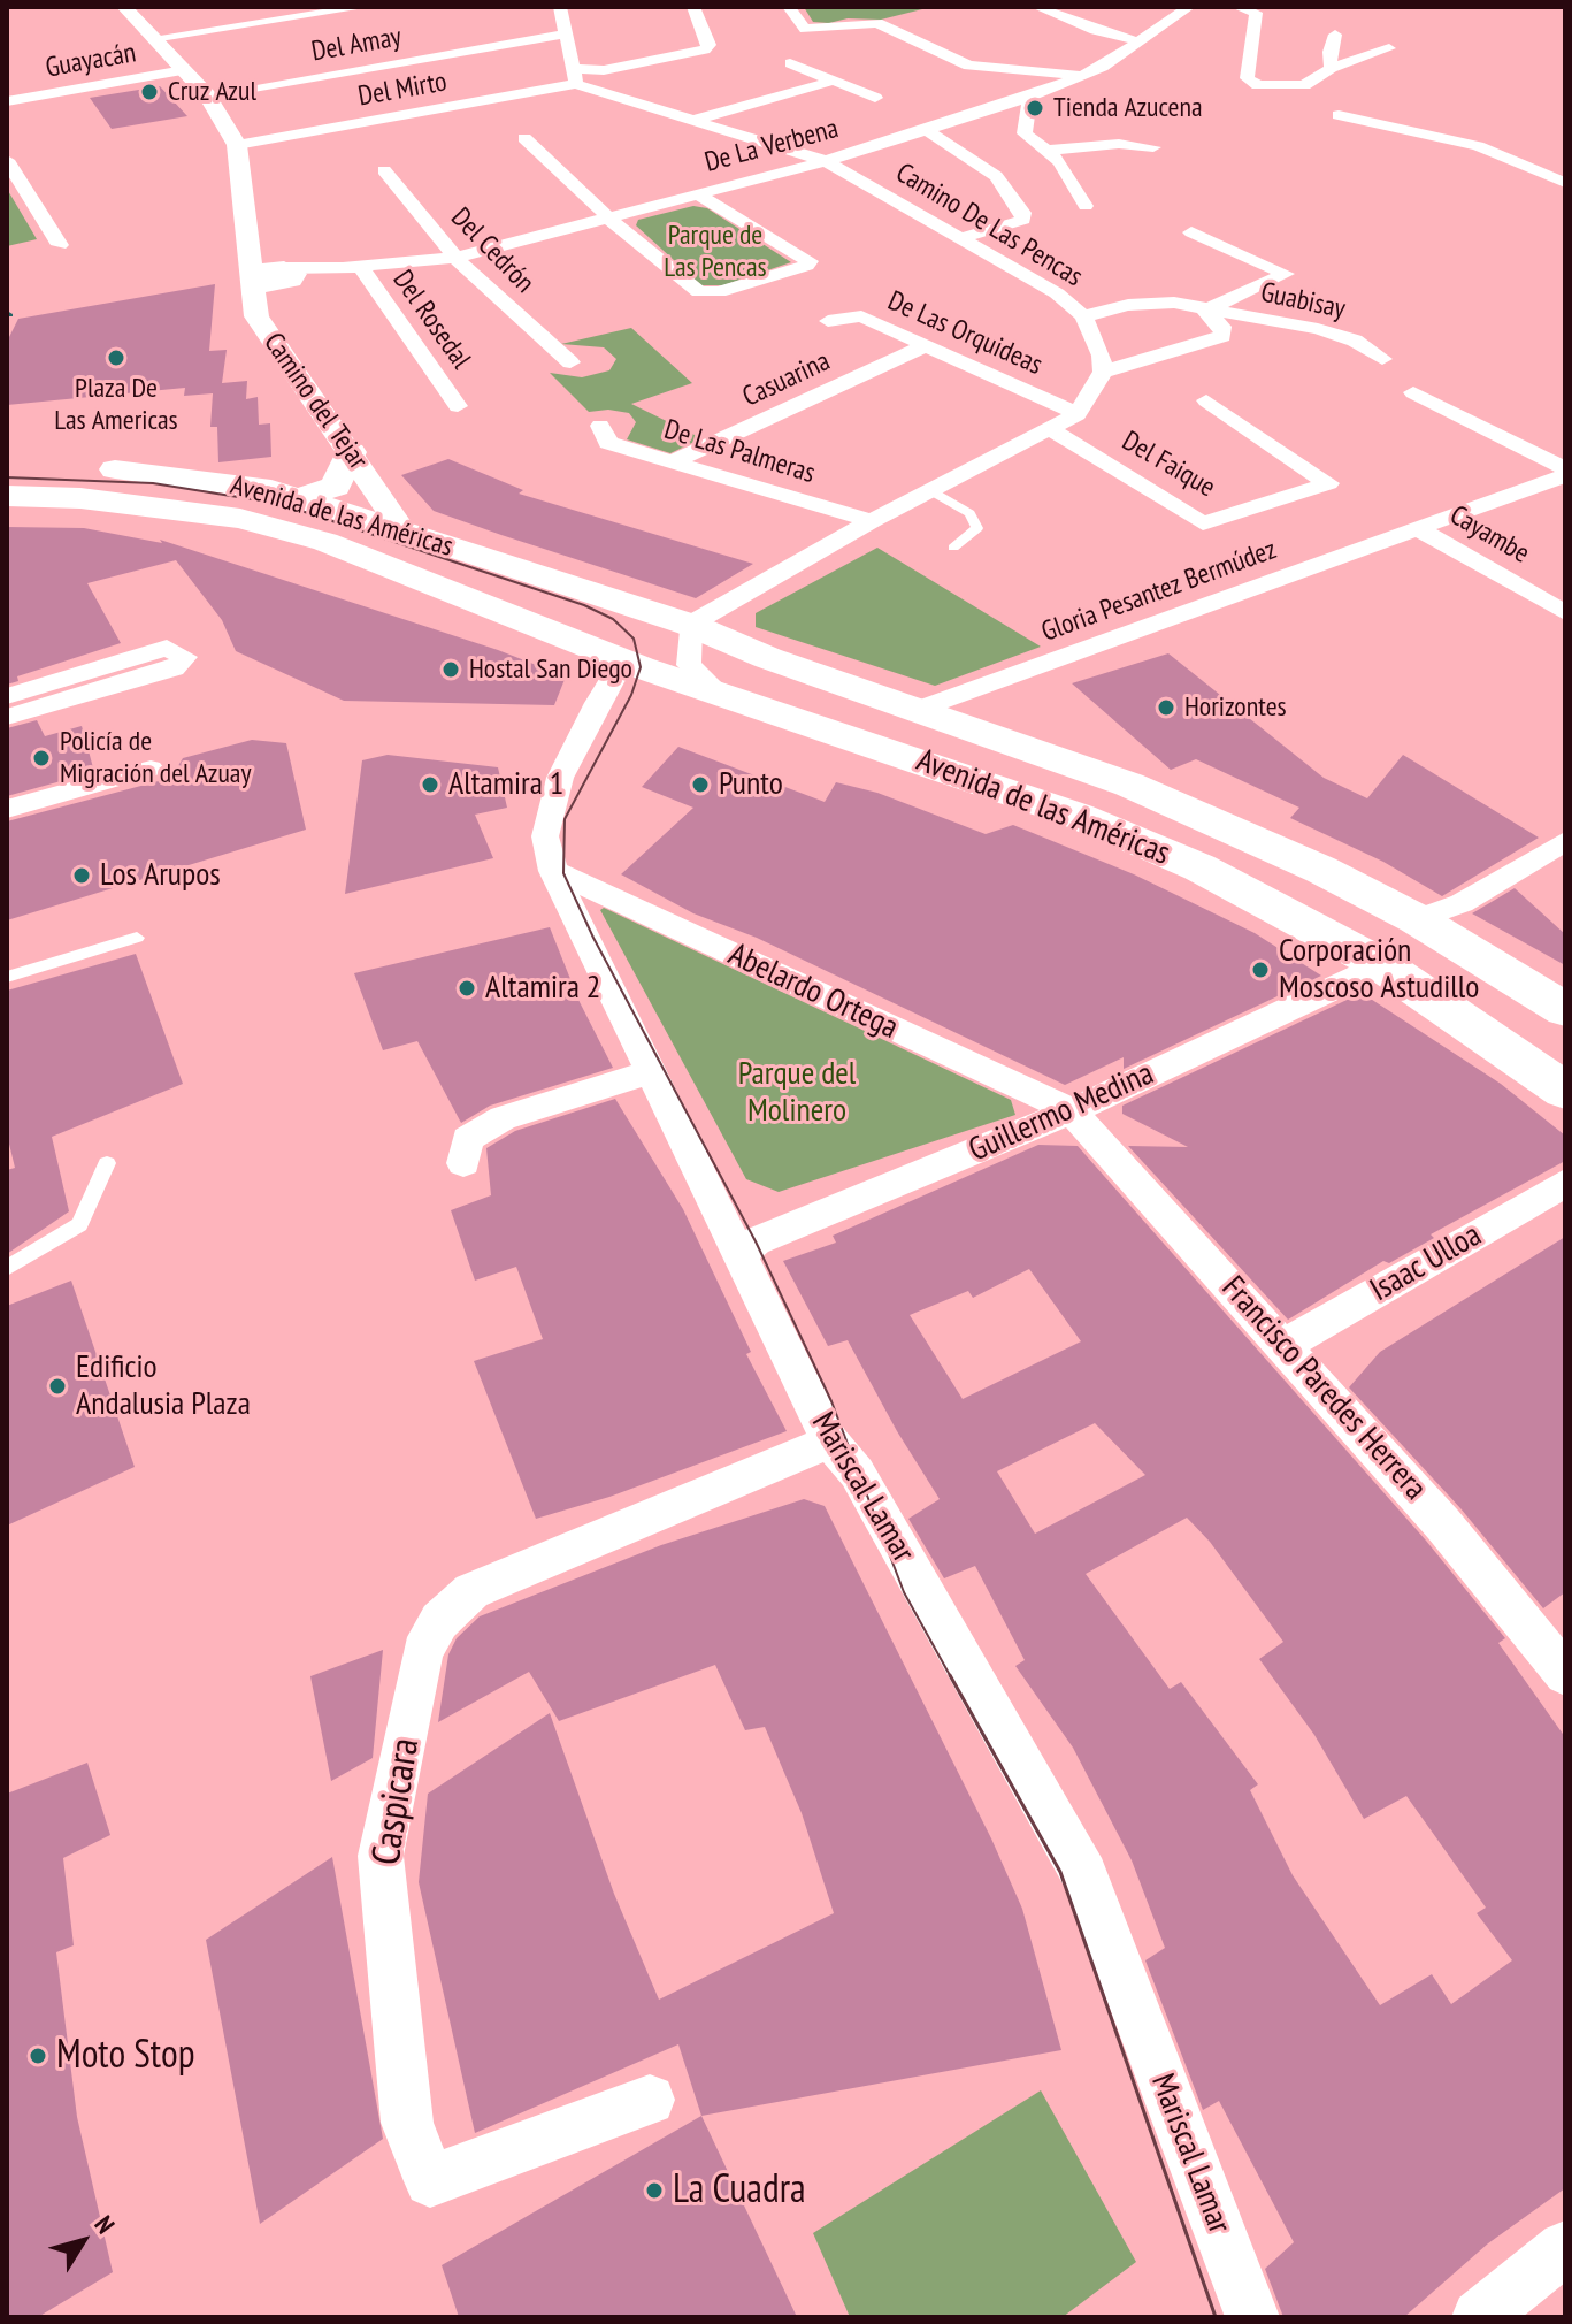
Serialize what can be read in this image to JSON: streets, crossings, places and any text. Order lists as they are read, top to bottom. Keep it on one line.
{"streets":{"main road":["Avenida de las Américas"],"street":["Del Amay","Guayacán","Del Mirto","De La Verbena","Camino De Las Pencas","Del Cedrón","Guabisay","Del Rosedal","De Las Orquideas","Casuarina","Camino del Tejar","De Las Palmeras","Del Faique","Cayambe","Gloria Pesantez Bermúdez","Abelardo Ortega","Guillermo Medina","Isaac Ulloa","Francisco Paredes Herrera","Mariscal Lamar","Caspicara"]},"crossings":[["Del Amay","Camino del Tejar"],["Guayacán","Camino del Tejar"],["Del Mirto","Camino De Las Pencas"],["Del Mirto","Camino del Tejar"],["De La Verbena","Camino De Las Pencas"],["De La Verbena","Del Cedrón"],["De La Verbena","Del Rosedal"],["De La Verbena","Camino del Tejar"],["Camino De Las Pencas","Guabisay"],["De Las Orquideas","Casuarina"],["Casuarina","De Las Palmeras"],["Camino del Tejar","Avenida de las Américas"],["Avenida de las Américas","Gloria Pesantez Bermúdez"],["Avenida de las Américas","Guillermo Medina"],["Avenida de las Américas","Mariscal Lamar"],["Cayambe","Gloria Pesantez Bermúdez"],["Abelardo Ortega","Guillermo Medina"],["Abelardo Ortega","Francisco Paredes Herrera"],["Abelardo Ortega","Mariscal Lamar"],["Guillermo Medina","Francisco Paredes Herrera"],["Guillermo Medina","Mariscal Lamar"],["Isaac Ulloa","Francisco Paredes Herrera"],["Mariscal Lamar","Caspicara"]],"parks":["Parque de Las Pencas","Parque del Molinero"],"places":["Cruz Azul","Tienda Azucena","Plaza De Las Americas","Hostal San Diego","Horizontes","Policía de Migración del Azuay","Altamira 1","Punto","Los Arupos","Corporación Moscoso Astudillo","Altamira 2","Edificio Andalusia Plaza","Moto Stop","La Cuadra"],"north":"top right"}
